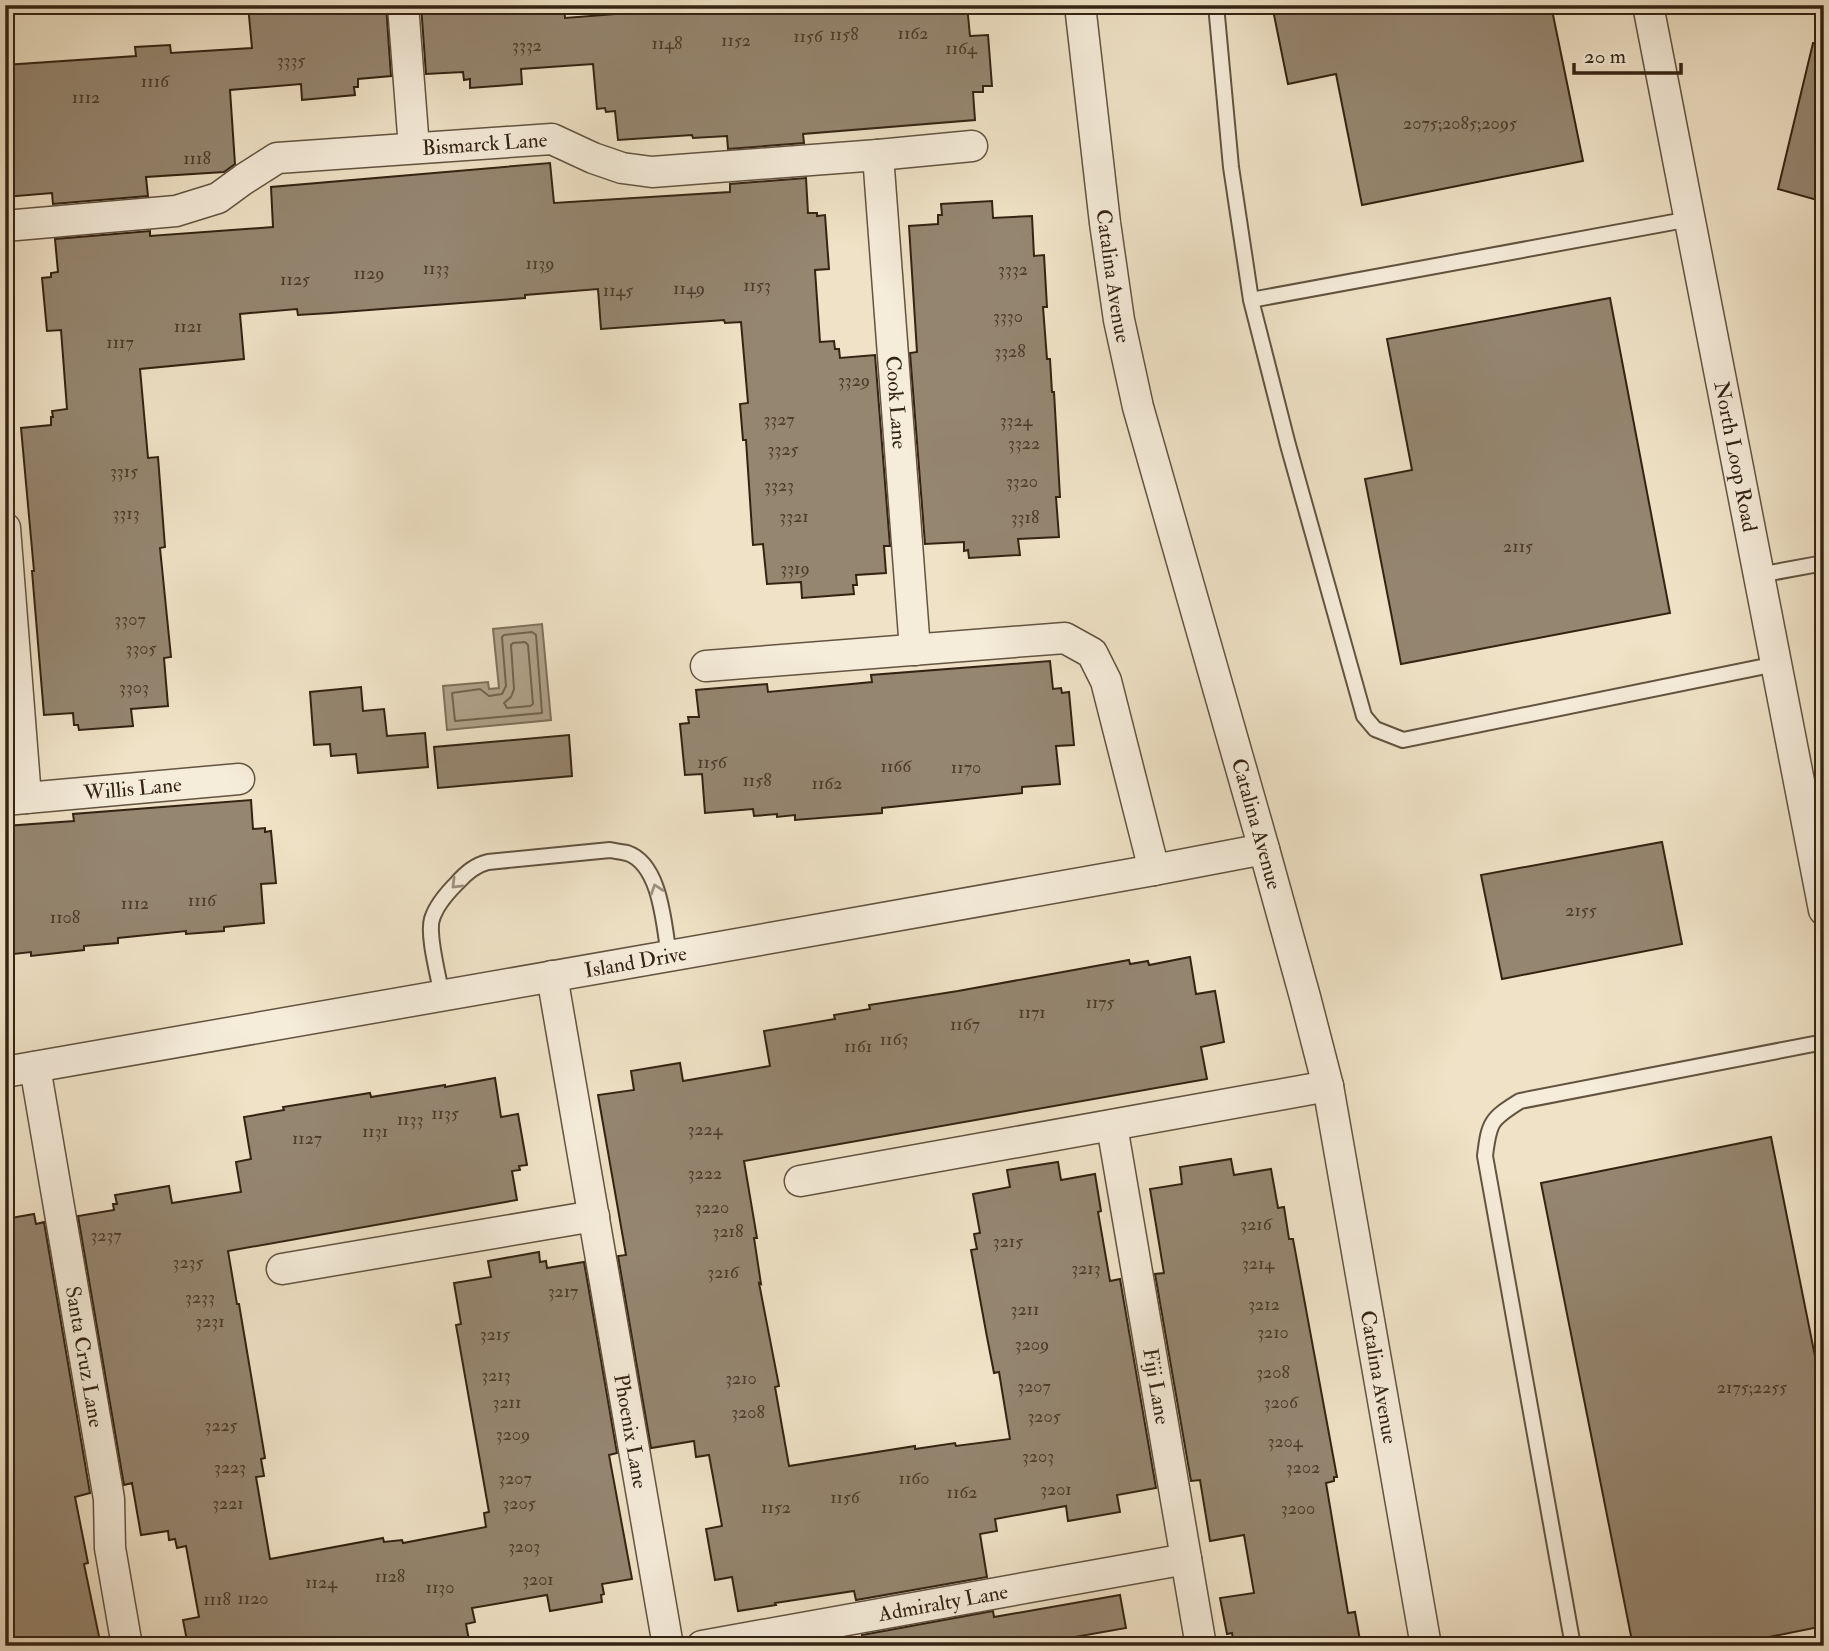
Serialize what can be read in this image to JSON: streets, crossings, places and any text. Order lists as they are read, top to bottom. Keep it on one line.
{"streets":{"street":["Bismarck Lane","Catalina Avenue","Cook Lane","North Loop Road","Willis Lane","Island Drive","Santa Cruz Lane","Fiji Lane","Phoenix Lane","Admiralty Lane"]},"crossings":[["Bismarck Lane","Cook Lane"],["Catalina Avenue","Island Drive"],["Island Drive","Santa Cruz Lane"],["Island Drive","Phoenix Lane"],["Fiji Lane","Admiralty Lane"]],"house_numbers":["1162","1158","1156","1152","1148","3332","1164","3335","1116","1112","2075;2085;2095","1118","1139","1133","3332","1129","1125","1153","1149","1145","3330","1121","1117","3328","3329","3327","3324","3322","3325","3315","3320","3323","3313","3321","3318","2115","3319","3307","3305","3303","1156","1166","1170","1158","1162","1116","1112","2155","1108","1175","1171","1167","1163","1161","1135","1133","3224","1131","1127","3222","3220","3216","3218","3237","3215","3235","3214","3213","3216","3217","3233","3212","3211","3231","3210","3215","3209","3208","3213","3210","3207","2175;2255","3211","3206","3208","3205","3225","3209","3204","3203","3223","3202","3207","1160","3201","1162","1156","3221","3205","1152","3200","3203","1128","3201","1124","1130","1120","1118"],"scale_bar":"20 m"}
